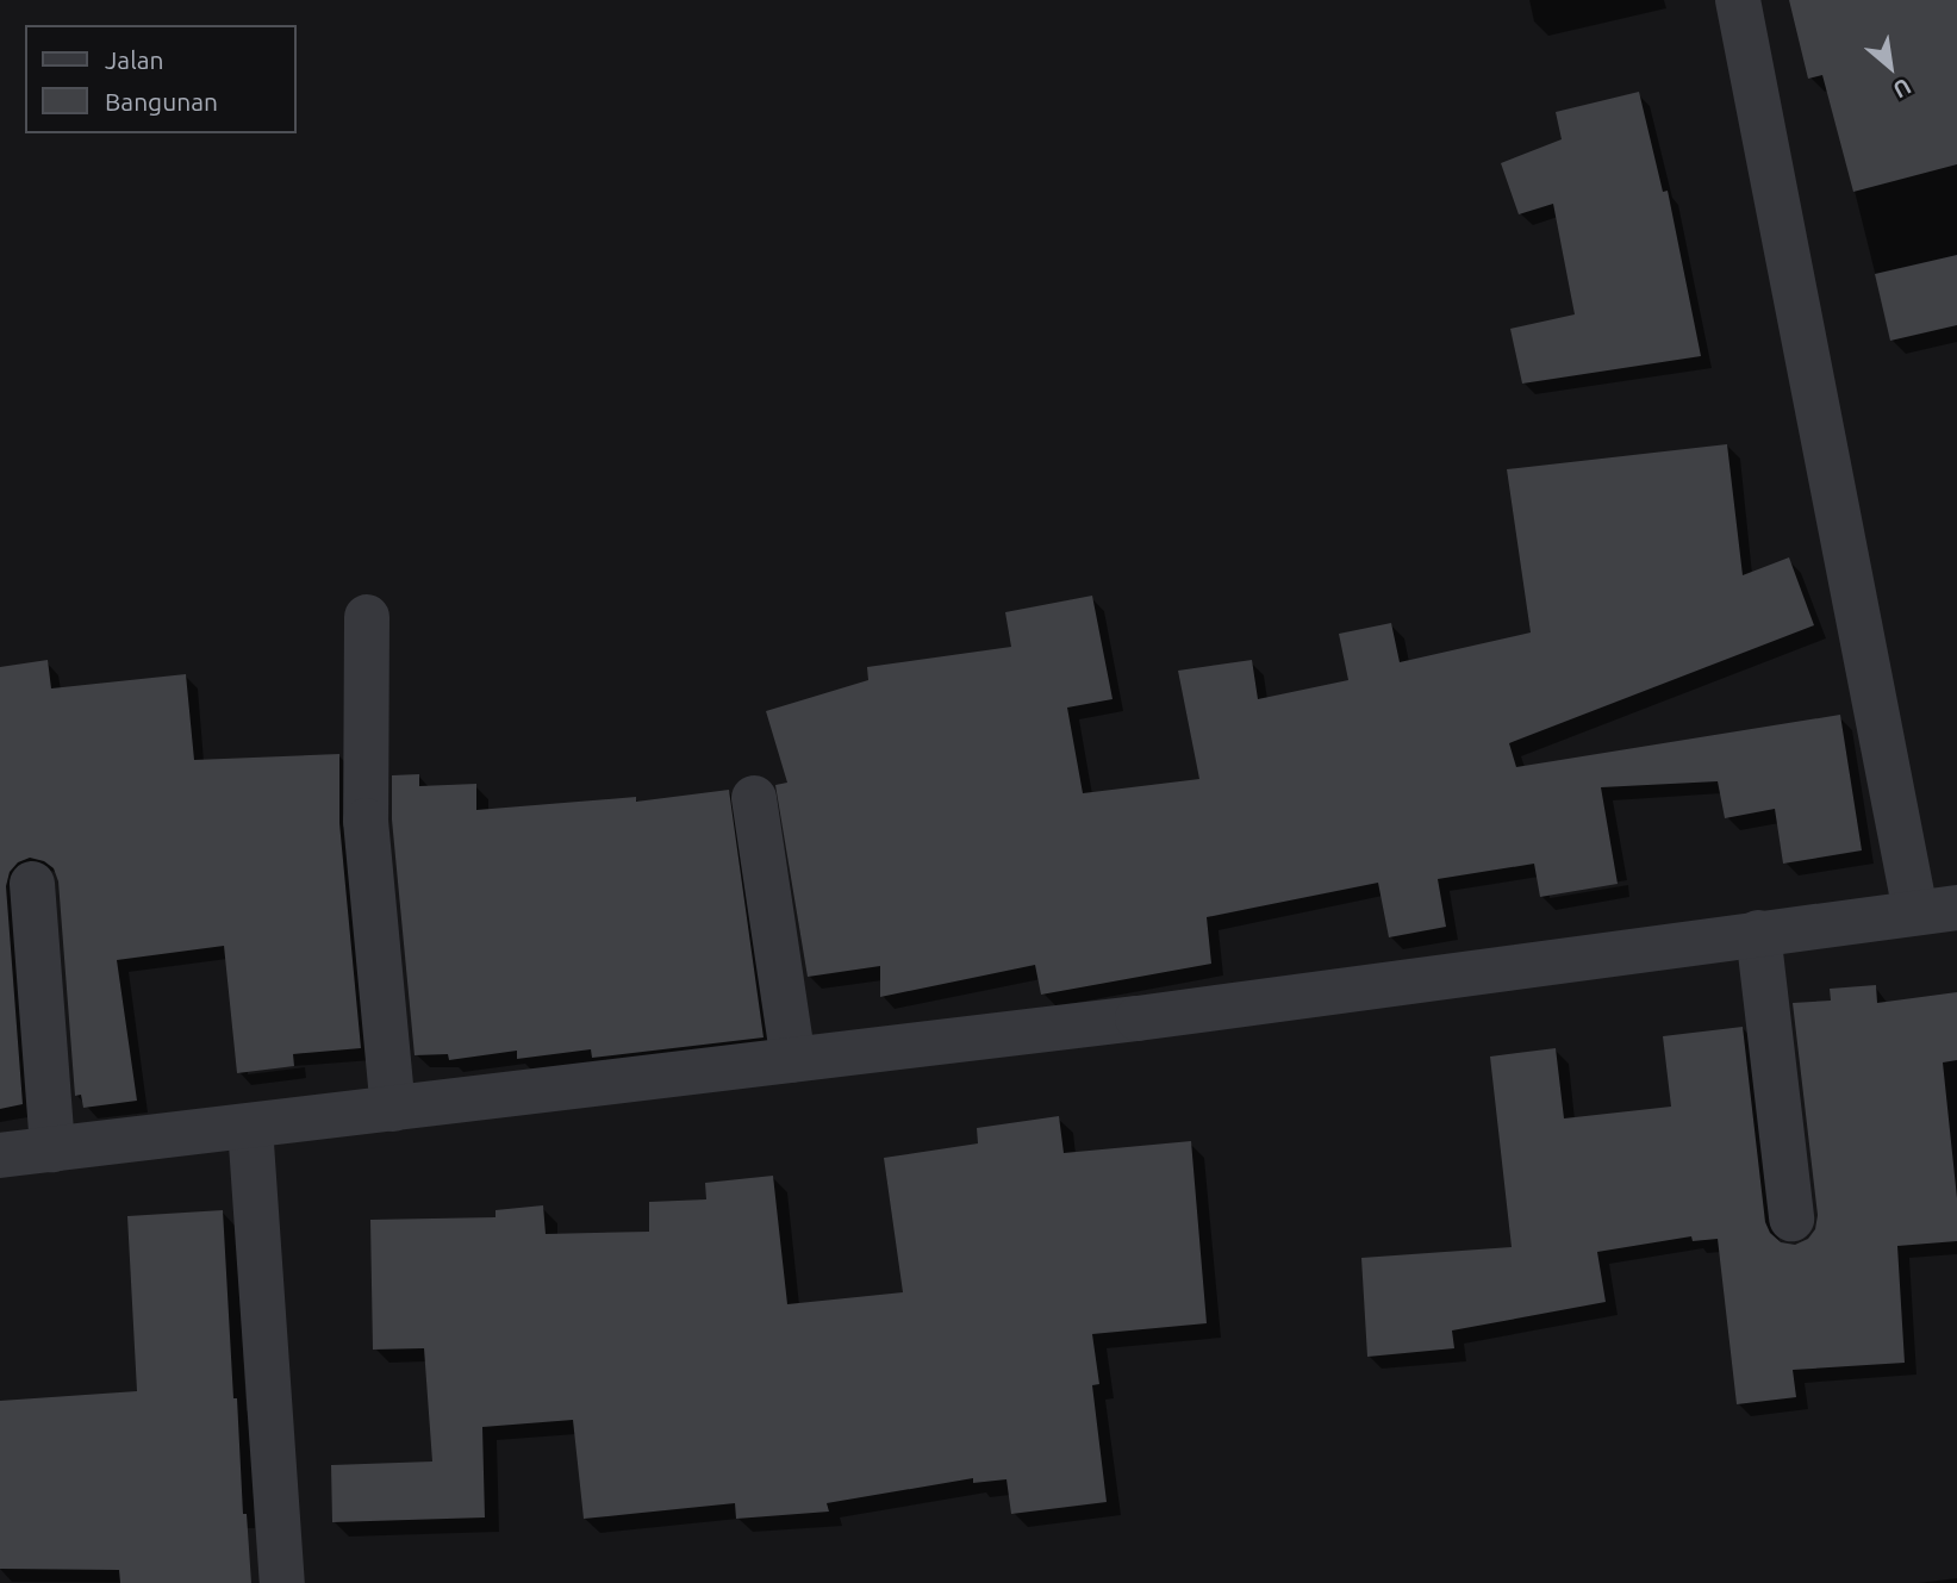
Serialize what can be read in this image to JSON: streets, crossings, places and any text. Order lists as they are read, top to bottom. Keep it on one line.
{"legend":["Jalan","Bangunan"],"north":"bottom right"}
